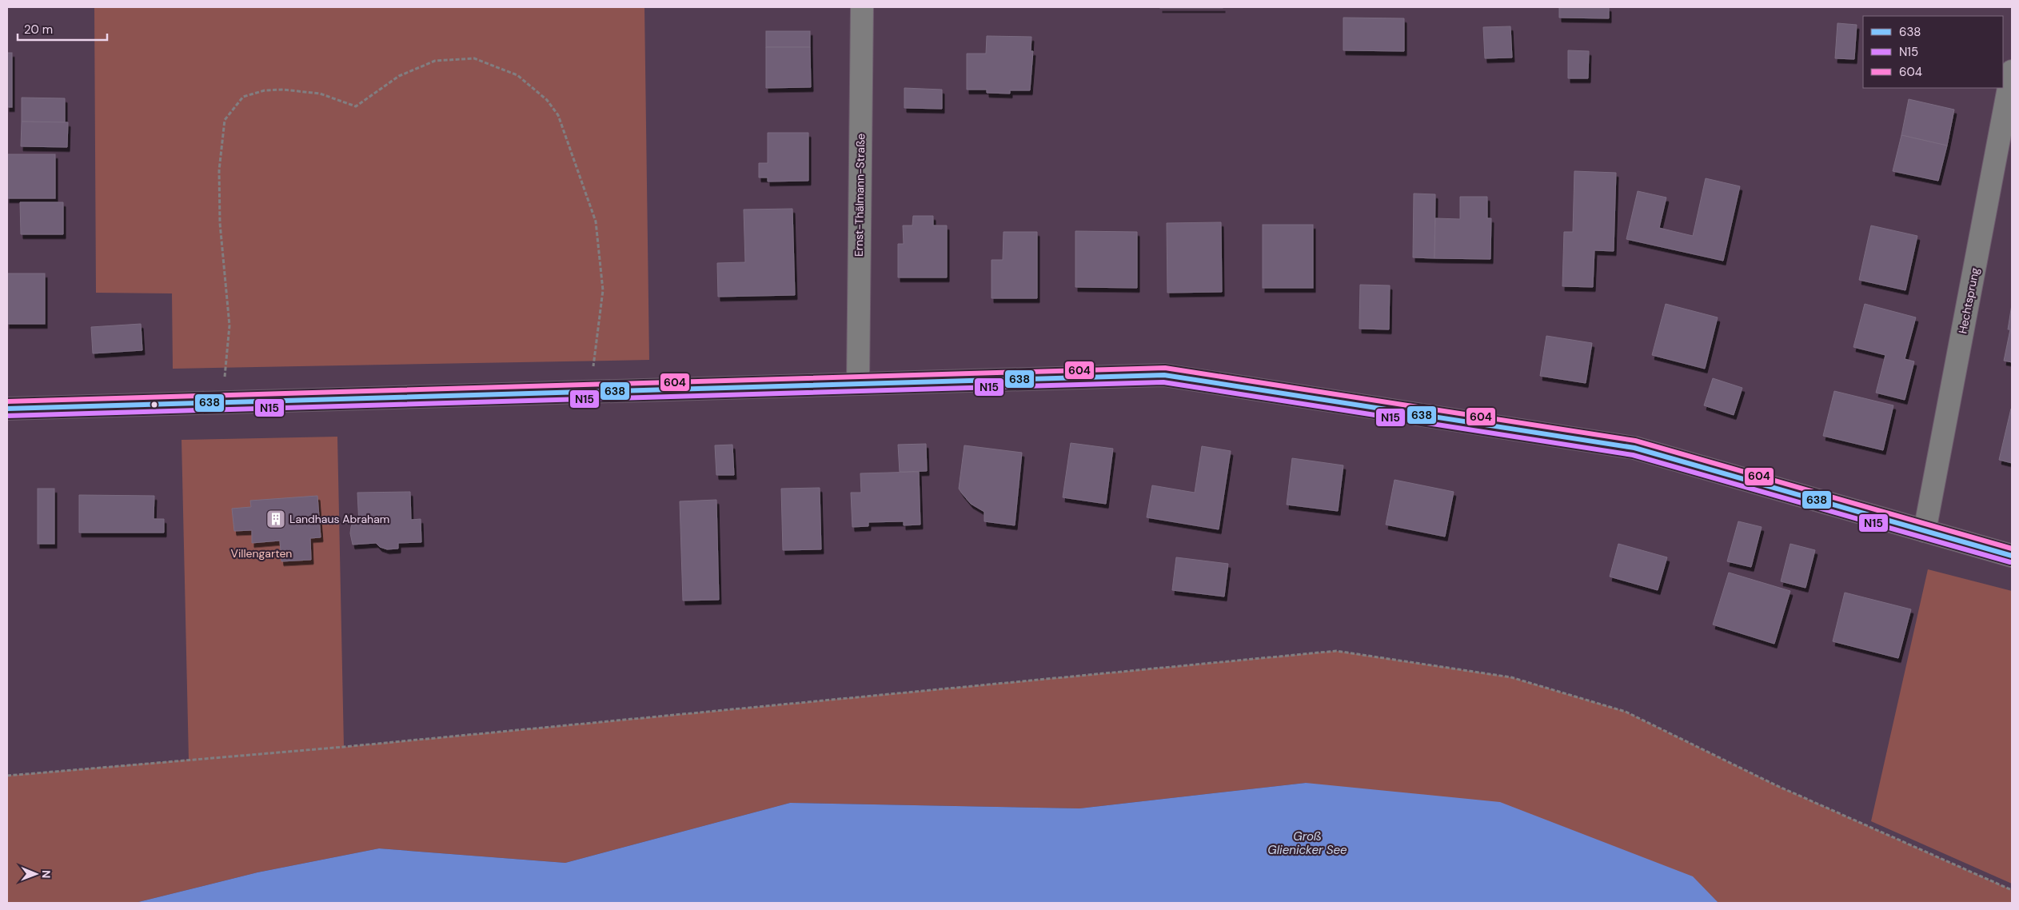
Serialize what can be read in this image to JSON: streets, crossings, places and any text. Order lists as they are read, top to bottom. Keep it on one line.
{"streets":{"street":["Ernst-Thälmann-Straße","Hechtsprung"]},"water":["Groß Glienicker See"],"parks":["Villengarten"],"places":{"building":["Landhaus Abraham"]},"lines":["transit line 604","transit line 638","transit line N15"],"legend":["638","N15","604"],"scale_bar":"20 m","north":"right"}
